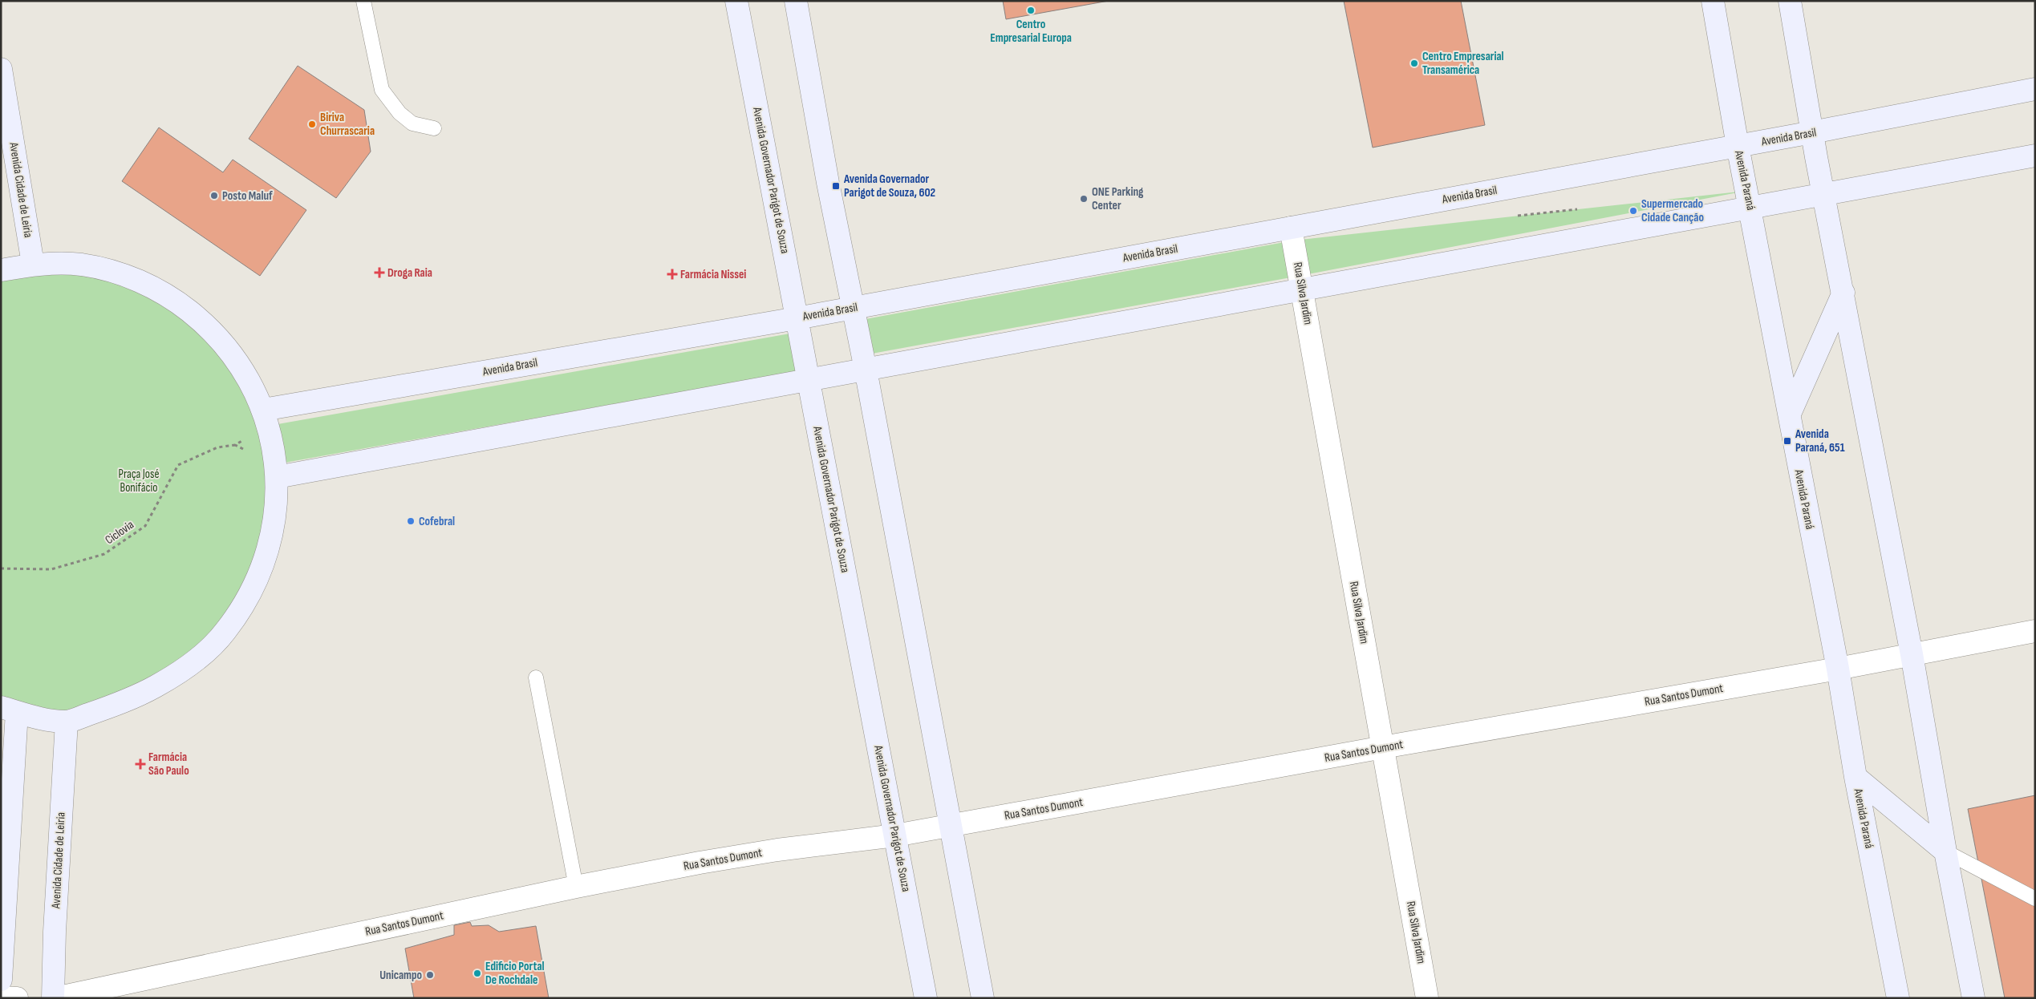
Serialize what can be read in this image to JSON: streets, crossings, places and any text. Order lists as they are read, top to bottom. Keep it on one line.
{"streets":{"main road":["Avenida Brasil","Avenida Governador Parigot de Souza","Avenida Paraná","Avenida Cidade de Leiria"],"street":["Rua Silva Jardim","Rua Santos Dumont"],"path":["Ciclovia"]},"crossings":[["Avenida Brasil","Avenida Governador Parigot de Souza"],["Avenida Brasil","Avenida Paraná"],["Avenida Brasil","Rua Silva Jardim"],["Avenida Governador Parigot de Souza","Rua Santos Dumont"],["Avenida Paraná","Rua Santos Dumont"],["Avenida Cidade de Leiria","Rua Santos Dumont"],["Rua Silva Jardim","Rua Santos Dumont"]],"parks":["Praça José Bonifácio"],"places":{"other":["Centro Empresarial Europa","Centro Empresarial Transamérica","Biriva Churrascaria","Posto Maluf","ONE Parking Center","Supermercado Cidade Canção","Cofebral","Edificio Portal De Rochdale","Unicampo"],"transit":["Avenida Governador Parigot de Souza, 602","Avenida Paraná, 651"],"health":["Droga Raia","Farmácia Nissei","Farmácia São Paulo"]}}
